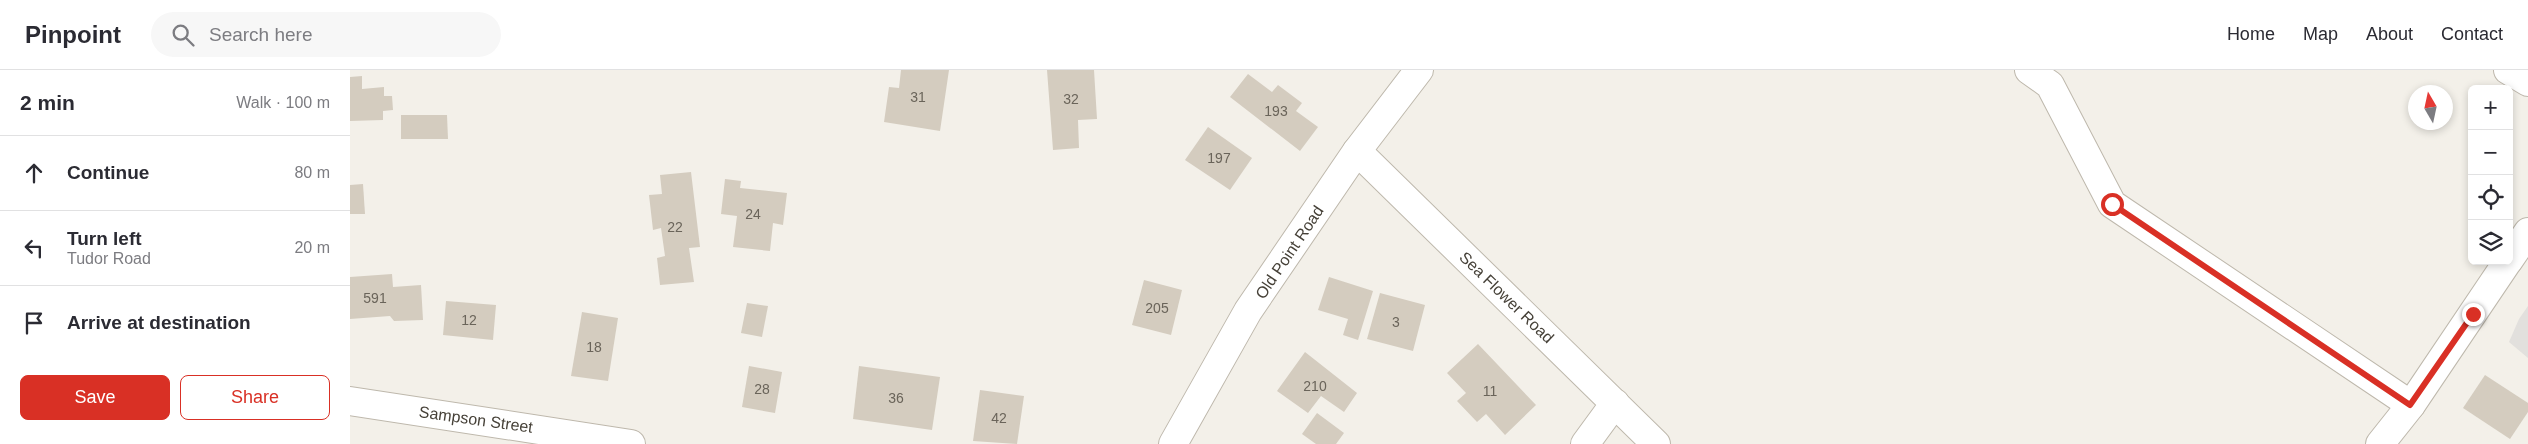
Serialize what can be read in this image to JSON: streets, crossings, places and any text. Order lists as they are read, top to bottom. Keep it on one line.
{"streets":{"street":["Old Point Road","Sea Flower Road","Sampson Street"]},"crossings":[["Old Point Road","Sea Flower Road"]],"house_numbers":["31","32","193","197","24","22","591","205","12","3","18","210","28","11","36","42"],"north":"top","page":{"header":"Pinpoint","search":"Search here","nav":["Home","Map","About","Contact"],"heading":["2 min","Walk · 100 m"],"map_buttons":["+","−"],"list":[["Continue","80 m"],["Turn left","Tudor Road","20 m"],"Arrive at destination"],"buttons":["Save","Share"]}}
